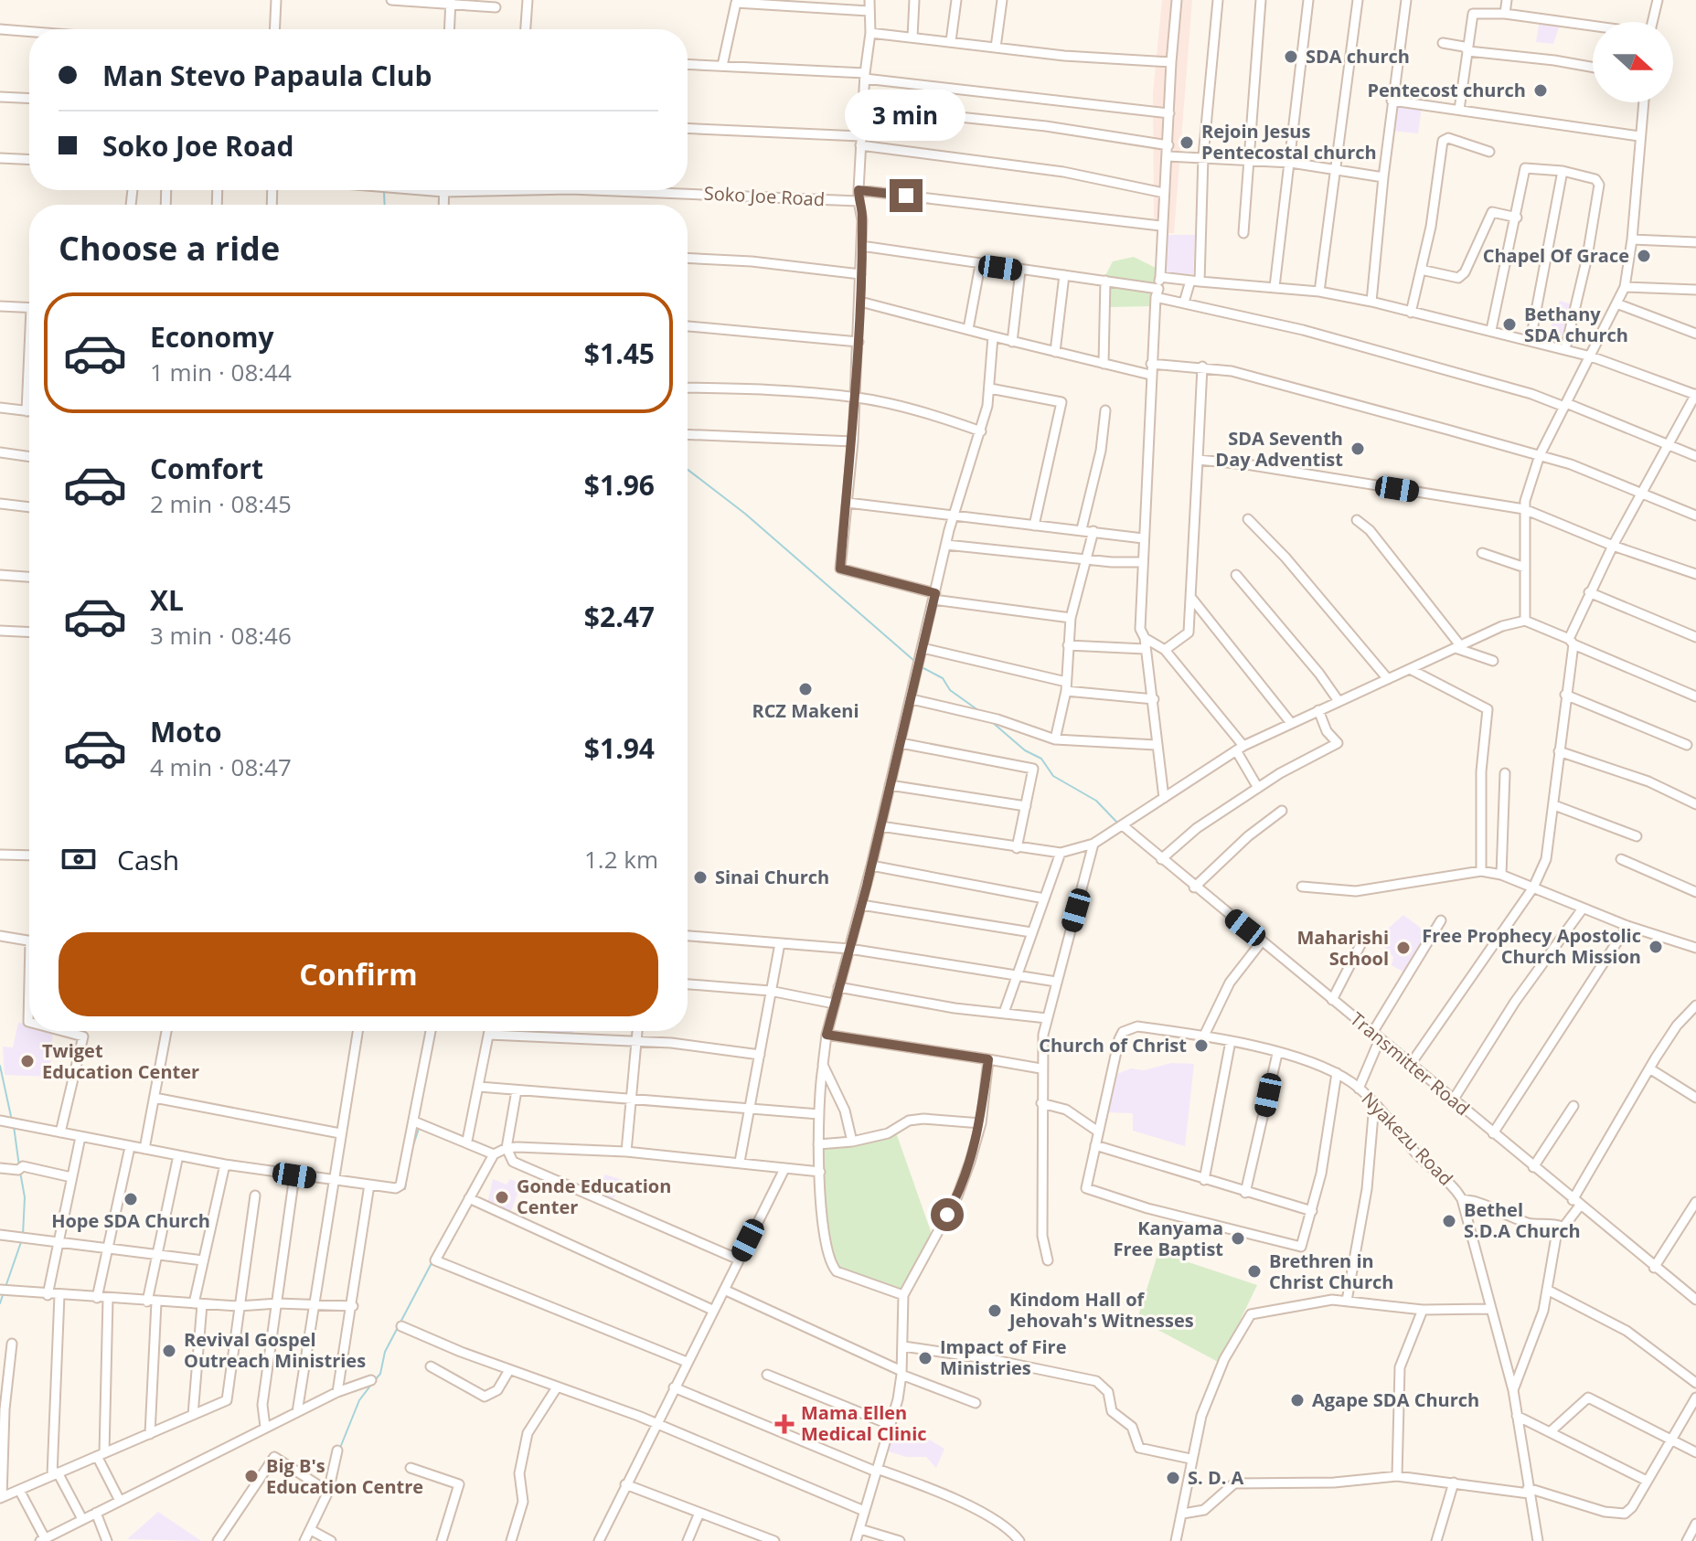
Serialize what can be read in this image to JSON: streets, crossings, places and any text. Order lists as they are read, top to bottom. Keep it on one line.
{"streets":{"street":["Soko Joe Road","Transmitter Road","Nyakezu Road"]},"places":{"other":["SDA church","Pentecost church","Rejoin Jesus Pentecostal church","Chapel Of Grace","Bethany SDA church","SDA Seventh Day Adventist","RCZ Makeni","Sinai Church","Free Prophecy Apostolic Church Mission","Maharishi School","Church of Christ","Twiget Education Center","Gonde Education Center","Hope SDA Church","Bethel S.D.A Church","Kanyama Free Baptist","Brethren in Christ Church","Kindom Hall of Jehovah's Witnesses","Revival Gospel Outreach Ministries","Impact of Fire Ministries","Agape SDA Church","Big B's Education Centre","S. D. A"],"health":["Mama Ellen Medical Clinic"]},"north":"right","page":{"banner":["Man Stevo Papaula Club","Soko Joe Road"],"bubble":"3 min","heading":"Choose a ride","list":[{"name":"Economy","note":"1 min · 08:44","value":"$1.45"},{"name":"Comfort","note":"2 min · 08:45","value":"$1.96"},{"name":"XL","note":"3 min · 08:46","value":"$2.47"},{"name":"Moto","note":"4 min · 08:47","value":"$1.94"}],"pay":["Cash","1.2 km"],"buttons":"Confirm"}}
